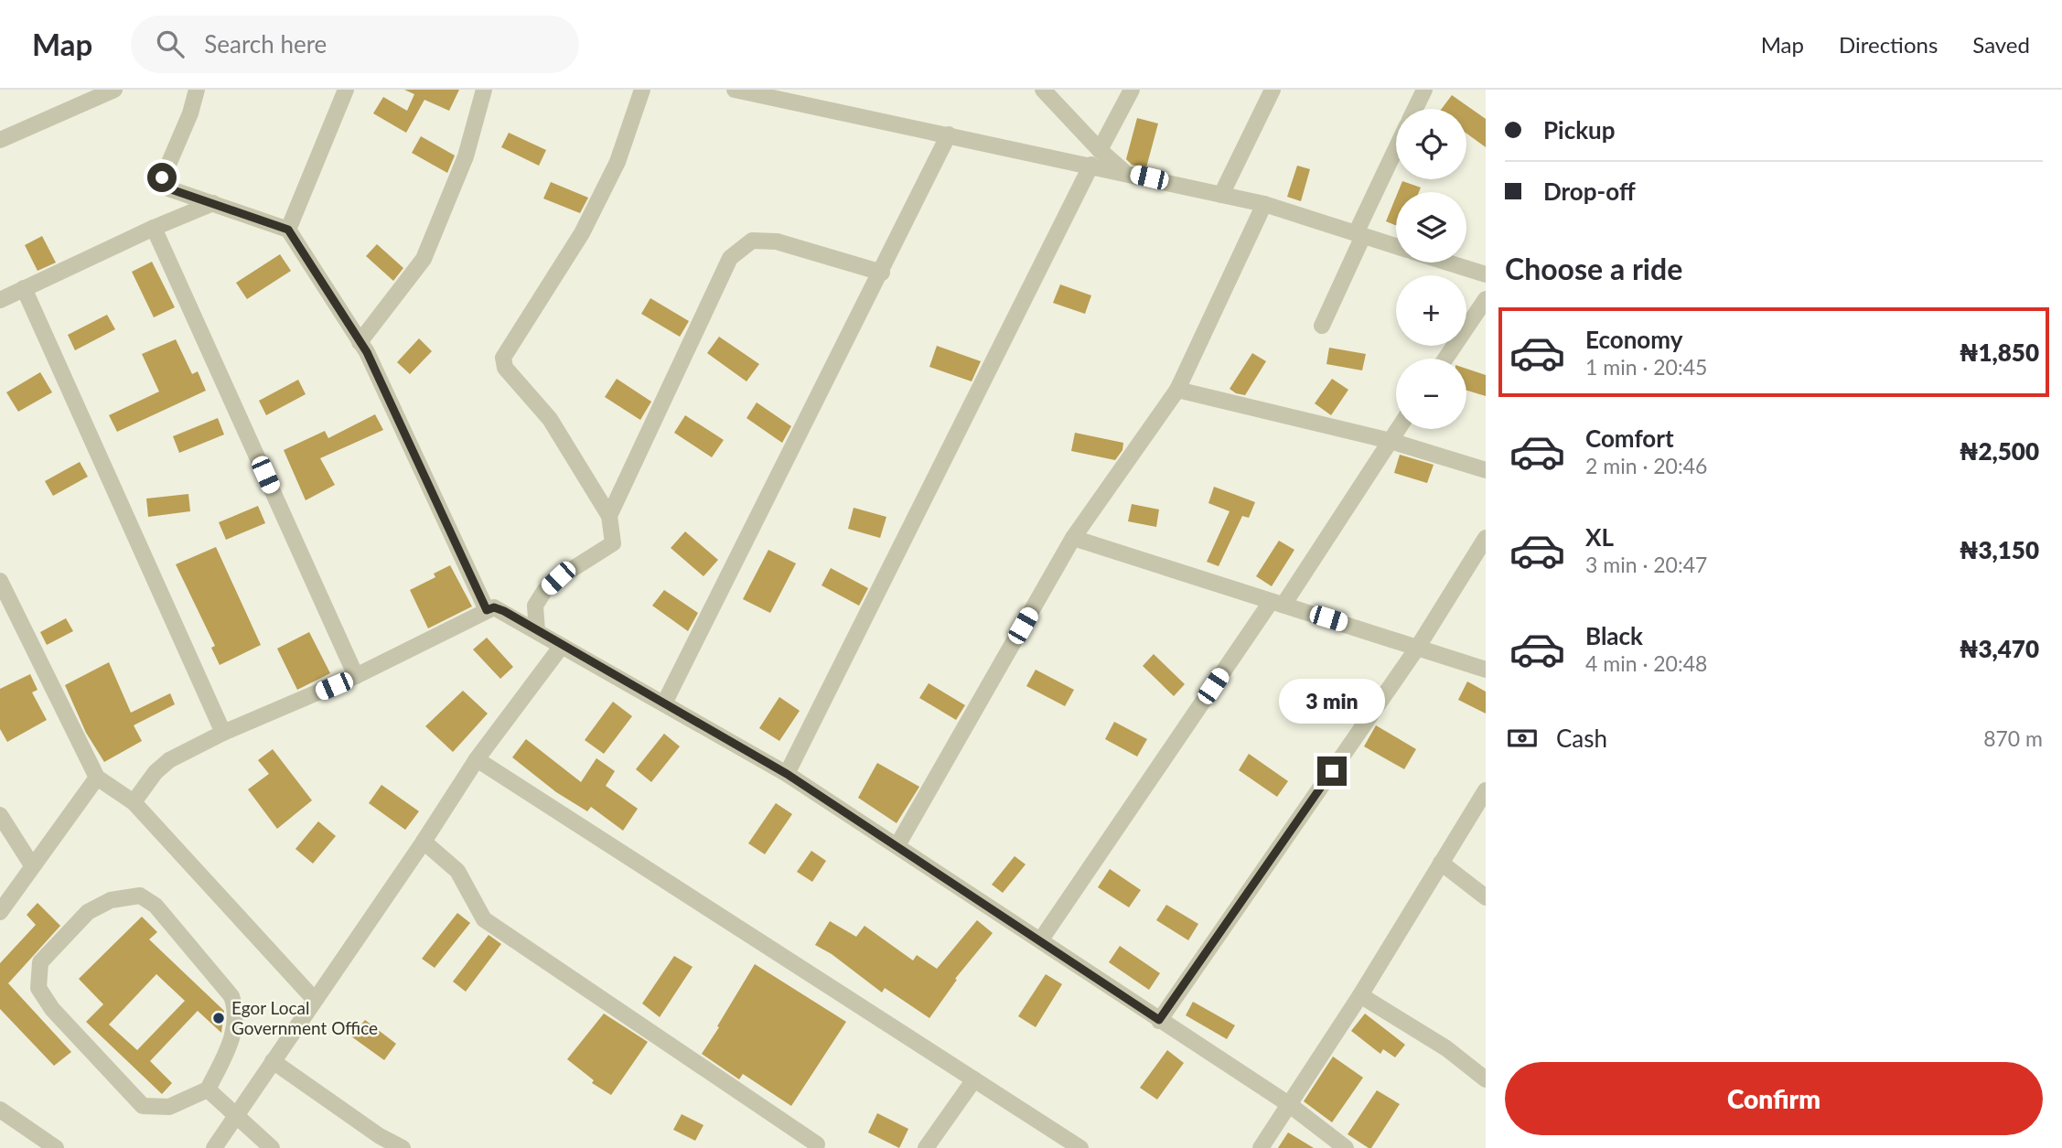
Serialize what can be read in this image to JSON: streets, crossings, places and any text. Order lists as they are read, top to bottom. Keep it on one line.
{"places":["Egor Local Government Office"],"page":{"header":"Map","search":"Search here","nav":["Map","Directions","Saved"],"banner":["Pickup","Drop-off"],"map_buttons":["+","−"],"heading":"Choose a ride","list":[{"name":"Economy","note":"1 min · 20:45","value":"₦1,850"},{"name":"Comfort","note":"2 min · 20:46","value":"₦2,500"},{"name":"XL","note":"3 min · 20:47","value":"₦3,150"},{"name":"Black","note":"4 min · 20:48","value":"₦3,470"}],"bubble":"3 min","pay":["Cash","870 m"],"buttons":"Confirm"}}
